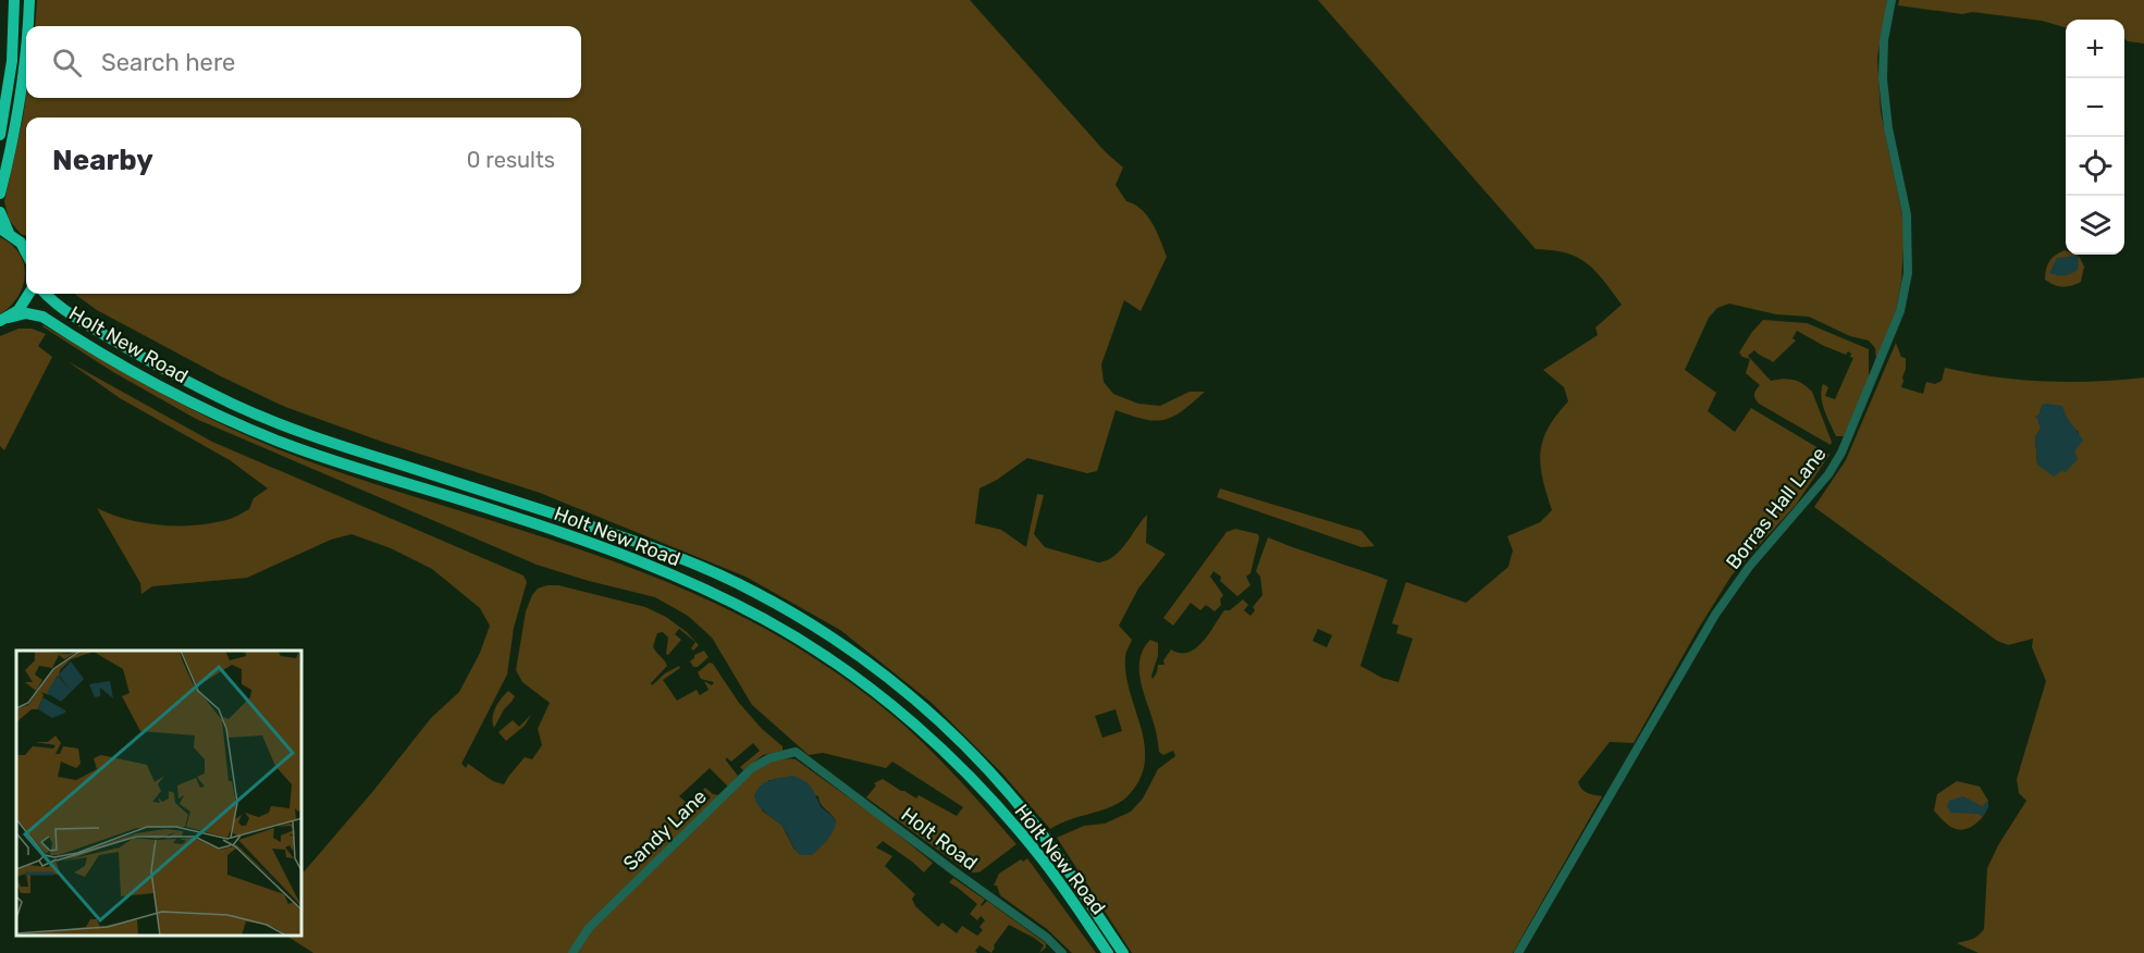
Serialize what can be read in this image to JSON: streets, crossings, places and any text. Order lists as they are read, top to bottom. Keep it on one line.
{"streets":{"highway":["Holt New Road"],"street":["Borras Hall Lane","Sandy Lane","Holt Road"]},"crossings":[["Sandy Lane","Holt Road"]],"page":{"map_buttons":["+","−"],"search":"Search here","heading":["Nearby","0 results"]}}
